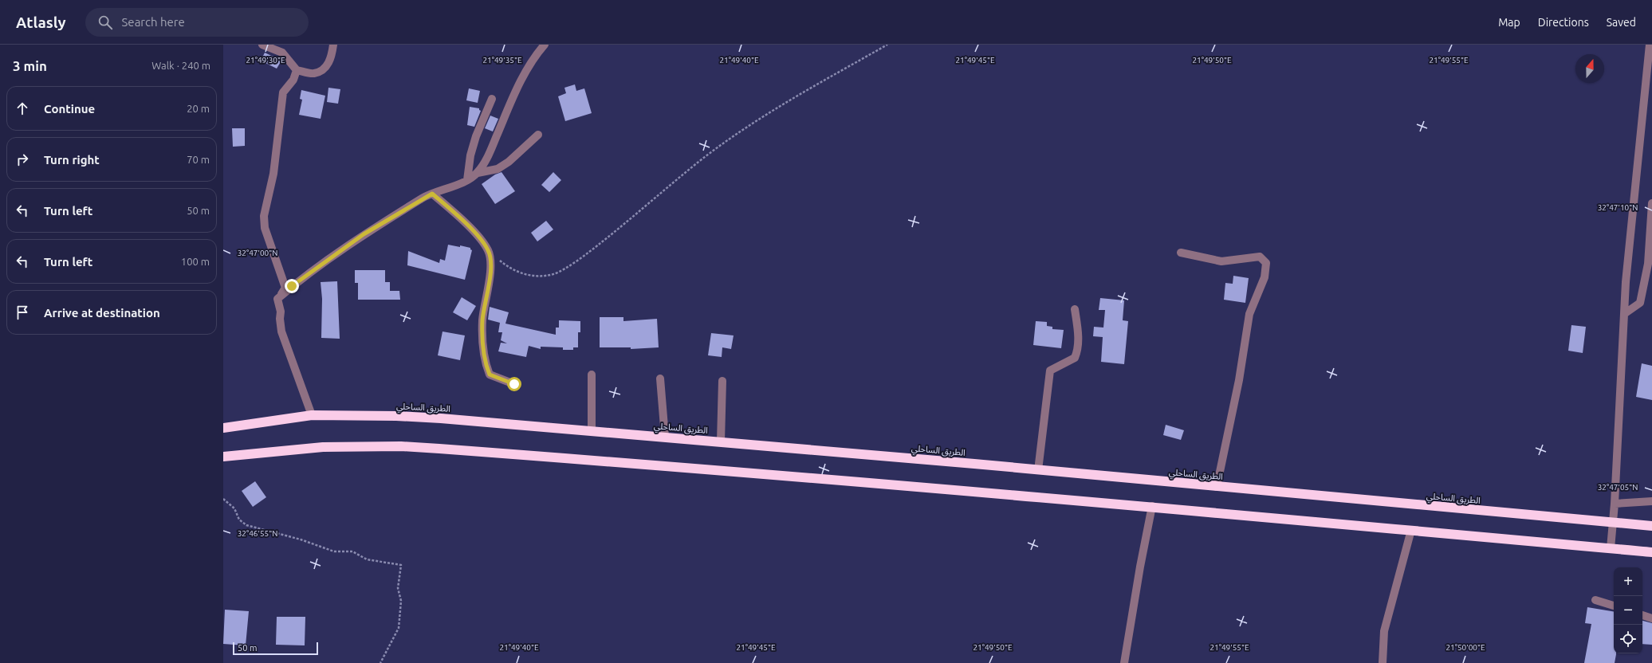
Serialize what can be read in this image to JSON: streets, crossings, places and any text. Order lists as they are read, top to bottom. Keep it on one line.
{"streets":{"highway":["الطريق الساحلي"]},"scale_bar":"50 m","north":"top","page":{"header":"Atlasly","search":"Search here","nav":["Map","Directions","Saved"],"heading":["3 min","Walk · 240 m"],"list":[["Continue","20 m"],["Turn right","70 m"],["Turn left","50 m"],["Turn left","100 m"],"Arrive at destination"],"map_buttons":["+","−"],"scale":"50 m"},"coordinates":["21°49'30\"E","21°49'35\"E","21°49'40\"E","21°49'45\"E","21°49'50\"E","21°49'55\"E","32°47'10\"N","32°47'00\"N","32°47'05\"N","32°46'55\"N","21°50'00\"E"]}
